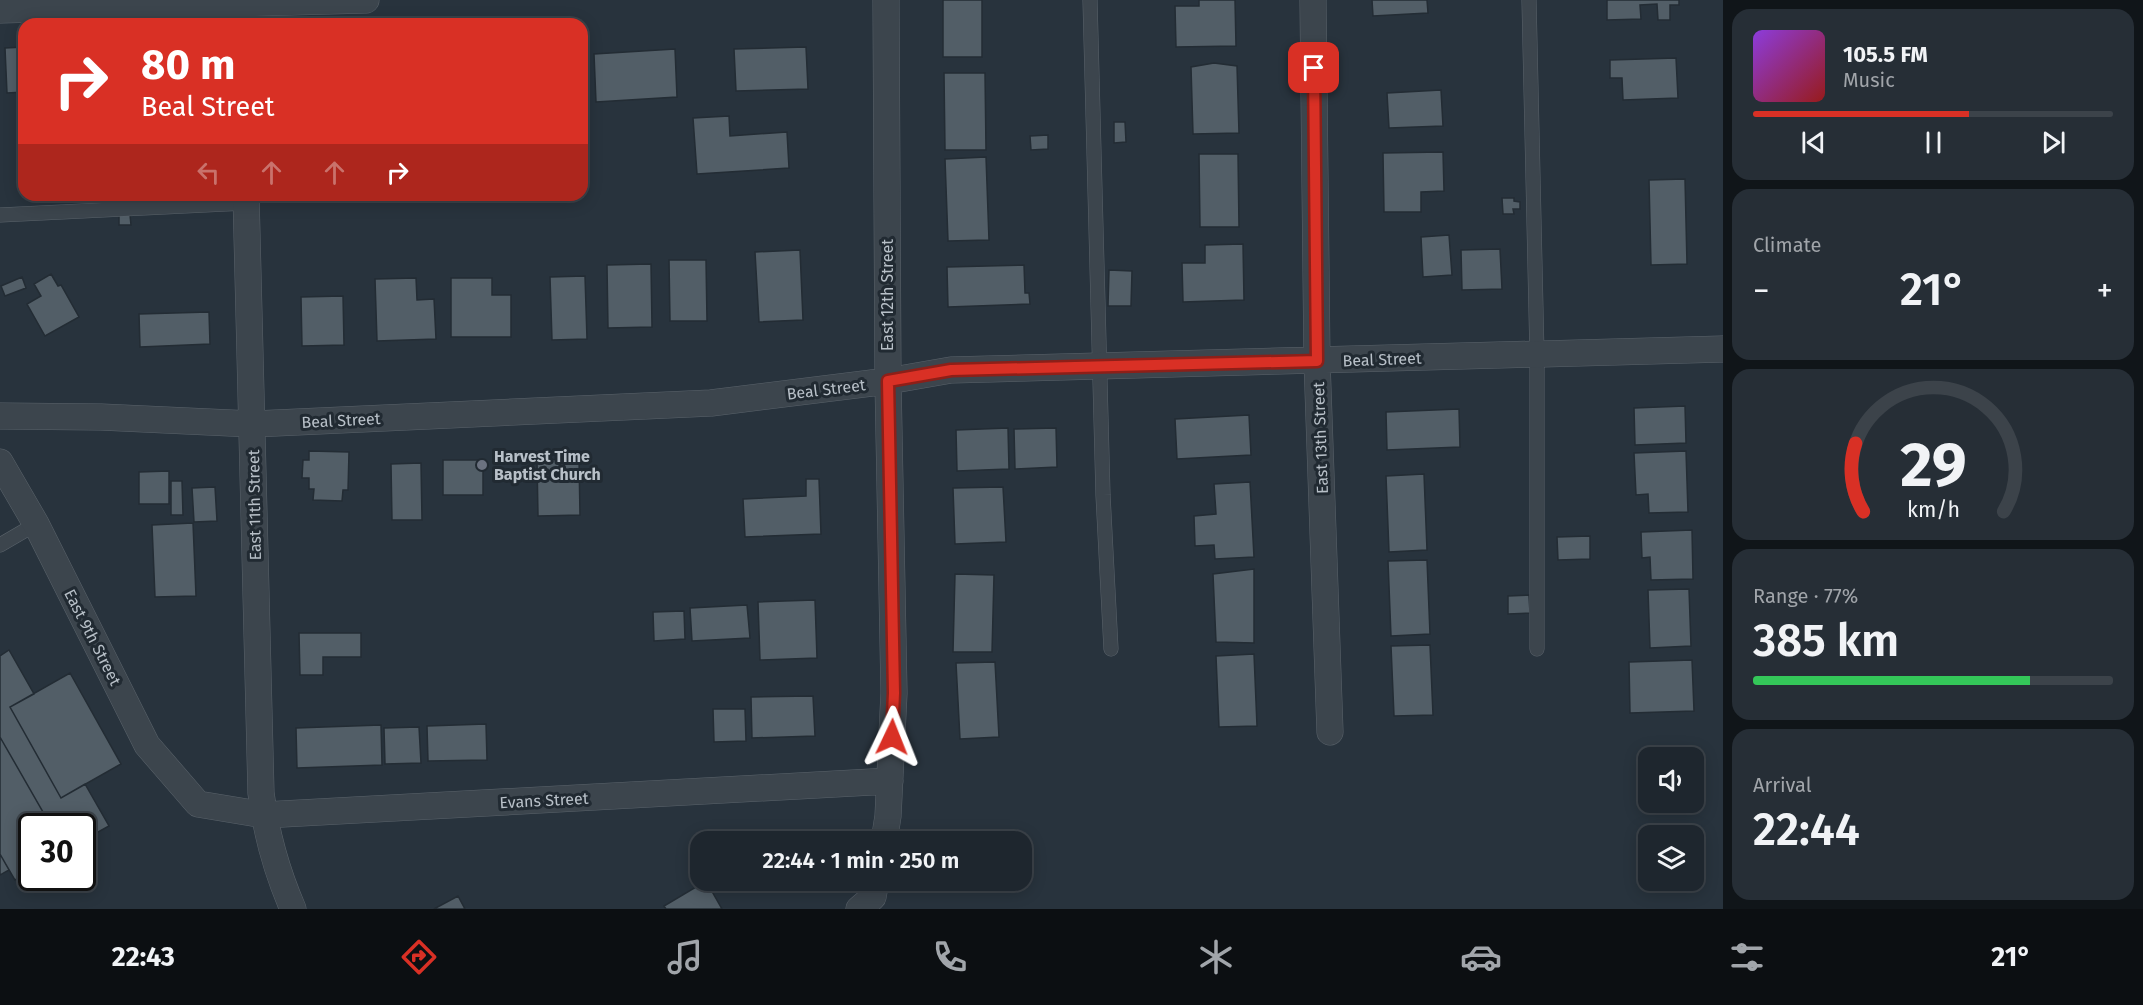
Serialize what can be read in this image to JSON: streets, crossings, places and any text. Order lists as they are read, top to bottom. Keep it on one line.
{"streets":{"street":["East 12th Street","Beal Street","East 13th Street","East 11th Street","East 9th Street","Evans Street"]},"crossings":[["East 12th Street","Beal Street"],["East 12th Street","Evans Street"],["Beal Street","East 13th Street"],["Beal Street","East 11th Street"],["East 11th Street","Evans Street"],["East 9th Street","Evans Street"]],"places":["Harvest Time Baptist Church"],"page":{"turn":["80 m","Beal Street"],"song":["105.5 FM","Music"],"tile":["Climate",["Range · 77%","385 km"],["Arrival","22:44"]],"heat":["−","21°","+"],"limit":"30","trip":"22:44 · 1 min · 250 m","tabs":["22:43","21°"],"gauge":["29","km/h"]}}
